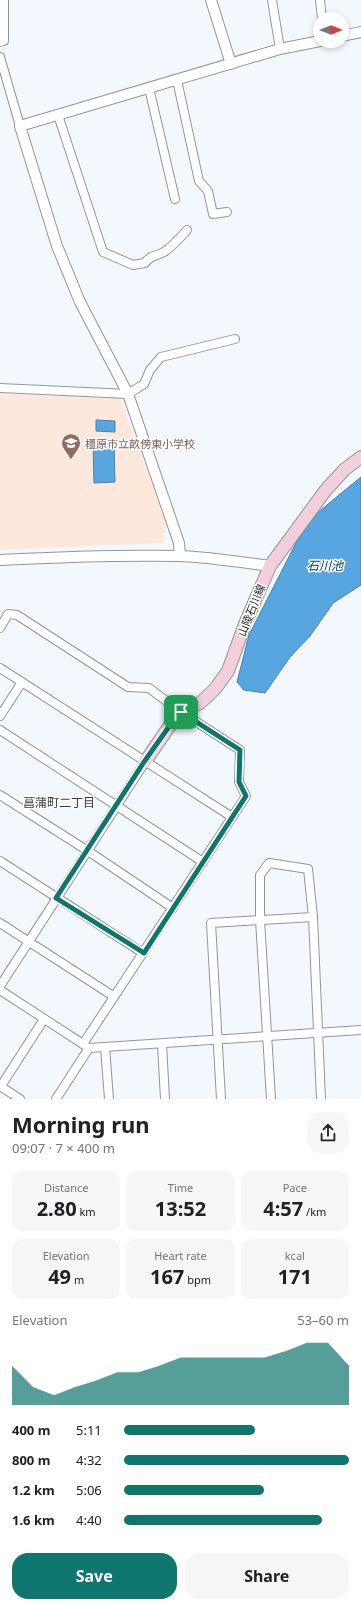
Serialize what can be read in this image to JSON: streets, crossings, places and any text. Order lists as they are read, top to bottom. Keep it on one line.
{"streets":{"main road":["山陵石川線"]},"districts":["菖蒲町二丁目"],"water":["石川池"],"places":{"school or university":["橿原市立畝傍東小学校"]},"north":"right","page":{"heading":["Morning run","09:07 · 7 × 400 m"],"stats":[["Distance","2.80 km"],["Time","13:52"],["Pace","4:57 /km"],["Elevation","49 m"],["Heart rate","167 bpm"],["kcal","171"]],"chart":["Elevation","53–60 m"],"list":[{"name":"400 m","note":"5:11"},{"name":"800 m","note":"4:32"},{"name":"1.2 km","note":"5:06"},{"name":"1.6 km","note":"4:40"}],"buttons":["Save","Share"]}}
